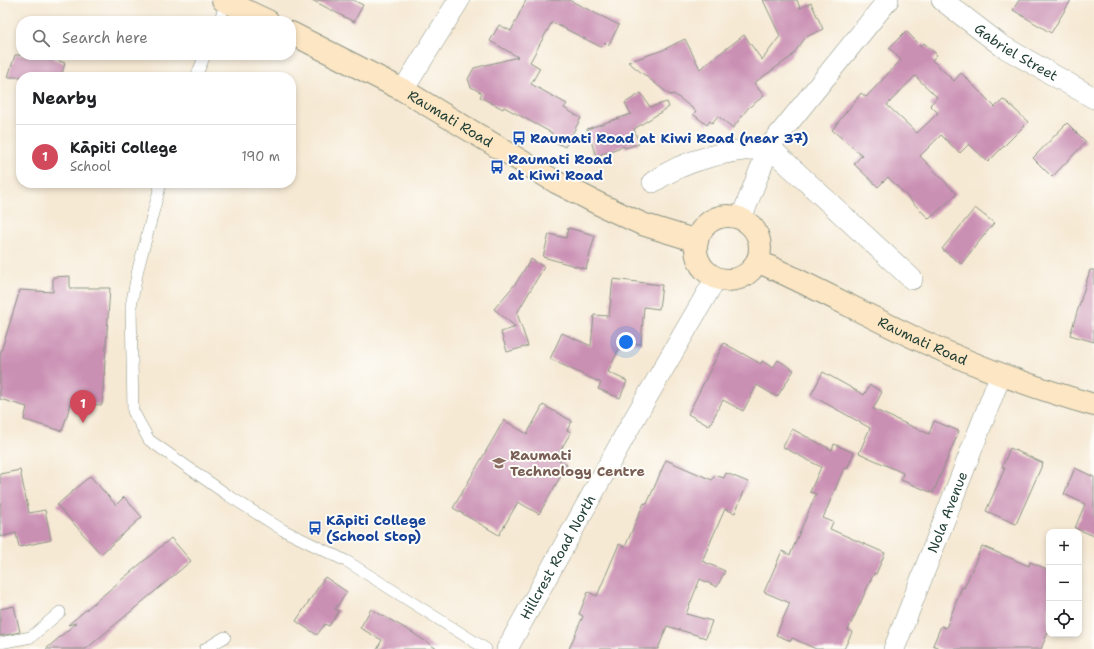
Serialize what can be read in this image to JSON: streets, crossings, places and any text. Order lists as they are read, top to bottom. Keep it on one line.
{"streets":{"main road":["Raumati Road"],"street":["Gabriel Street","Nola Avenue","Hillcrest Road North"]},"crossings":[["Raumati Road","Nola Avenue"],["Raumati Road","Hillcrest Road North"]],"places":{"bus stop":["Raumati Road at Kiwi Road (near 37)","Raumati Road at Kiwi Road","Kāpiti College (School Stop)"],"school or university":["Raumati Technology Centre"]},"page":{"search":"Search here","heading":"Nearby","list":[{"mark":"1","name":"Kāpiti College","note":"School","value":"190 m"}],"pins":"1","map_buttons":["+","−"]}}
